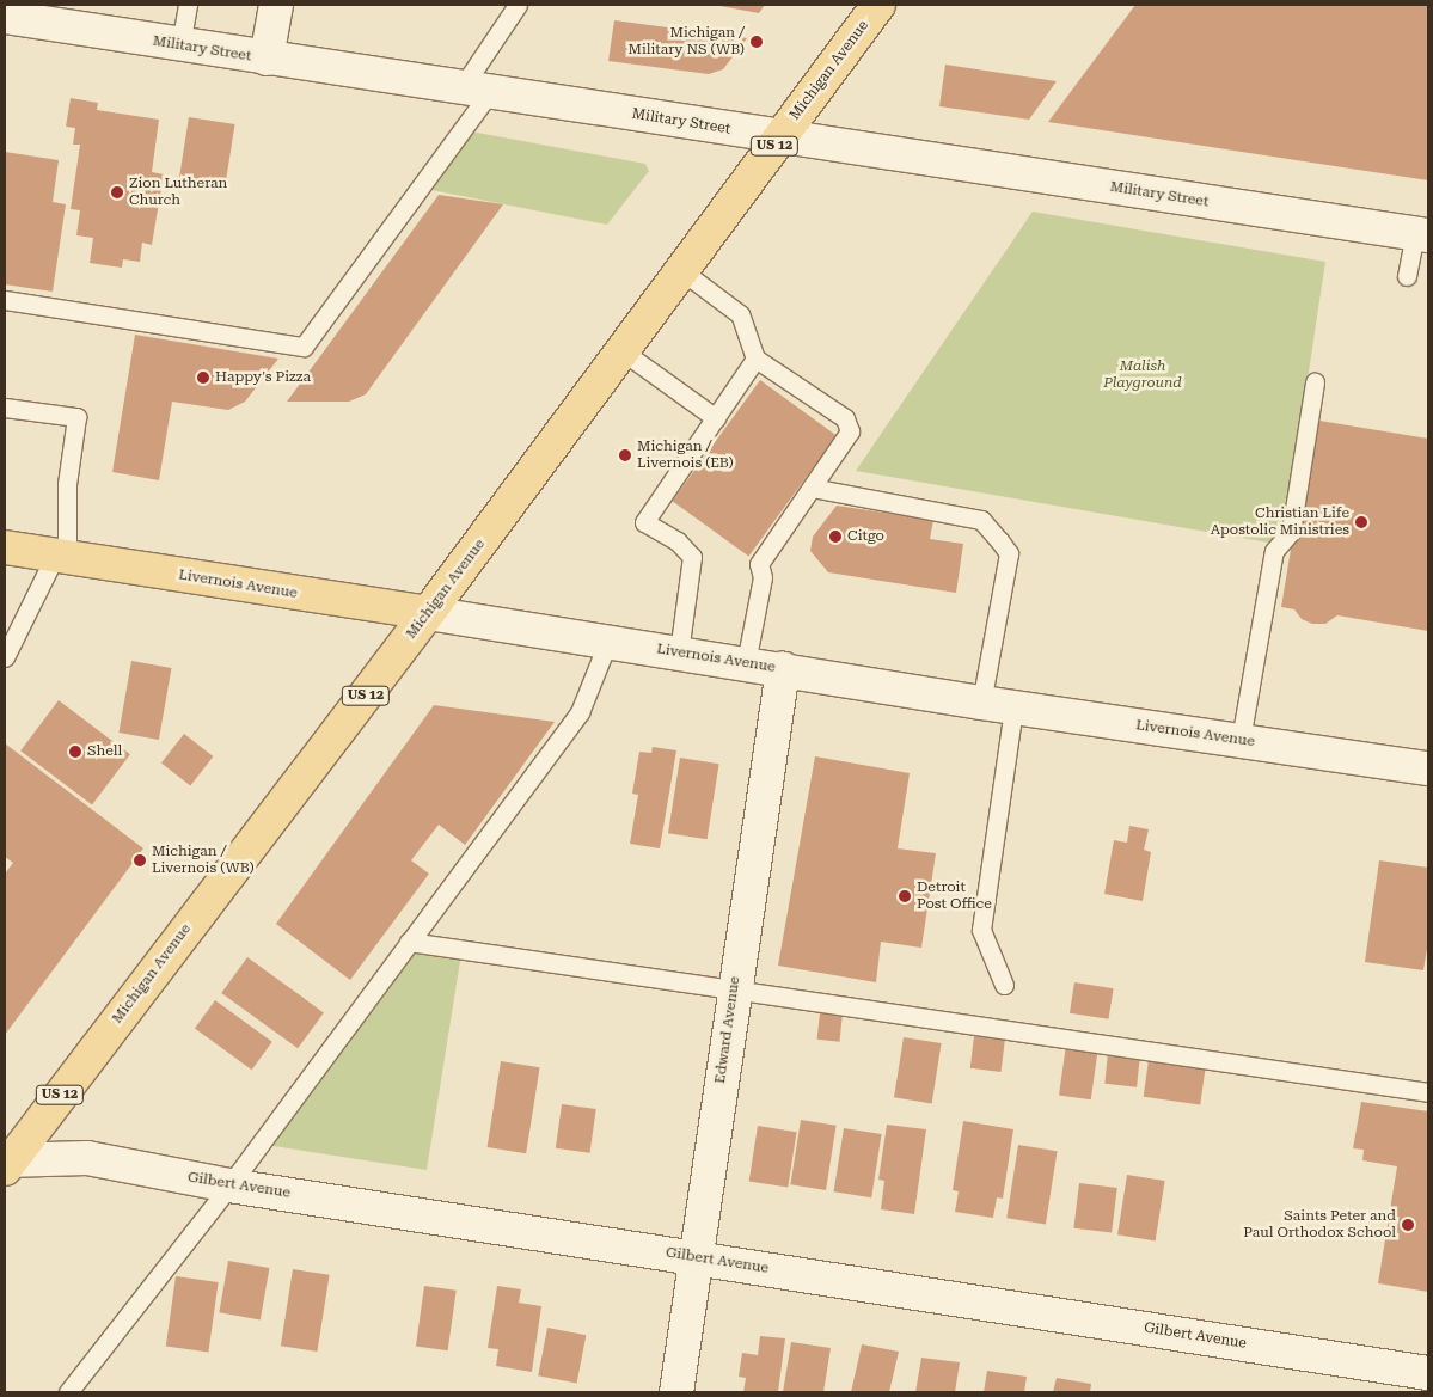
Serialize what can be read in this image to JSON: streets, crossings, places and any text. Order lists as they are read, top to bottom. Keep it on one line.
{"streets":{"main road":["Michigan Avenue","US 12","Livernois Avenue"],"street":["Military Street","Edward Avenue","Gilbert Avenue"]},"crossings":[["Military Street","Michigan Avenue"],["Michigan Avenue","Livernois Avenue"],["Michigan Avenue","Gilbert Avenue"],["Livernois Avenue","Edward Avenue"],["Edward Avenue","Gilbert Avenue"]],"parks":["Malish Playground"],"places":["Michigan / Military NS (WB)","Zion Lutheran Church","Happy's Pizza","Michigan / Livernois (EB)","Christian Life Apostolic Ministries","Citgo","Shell","Michigan / Livernois (WB)","Detroit Post Office","Saints Peter and Paul Orthodox School"]}
